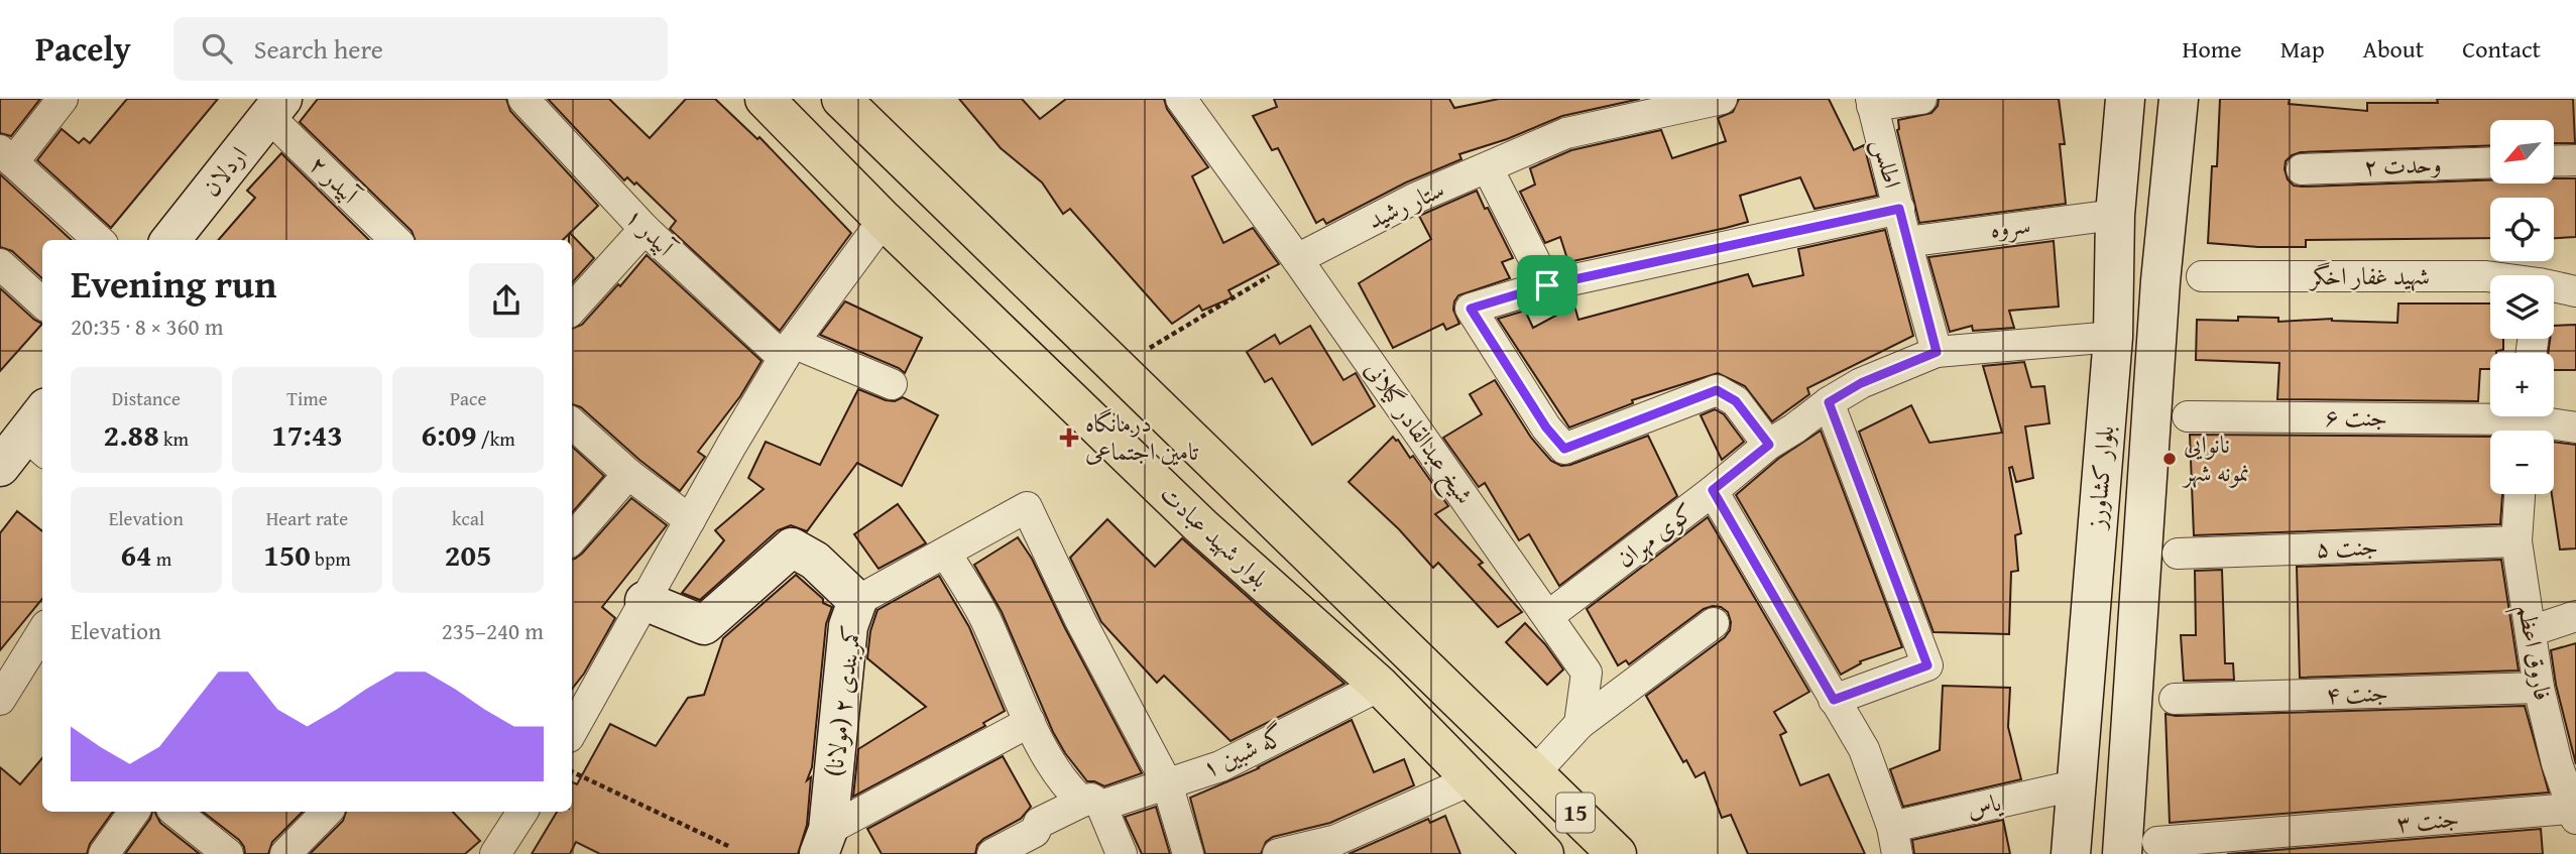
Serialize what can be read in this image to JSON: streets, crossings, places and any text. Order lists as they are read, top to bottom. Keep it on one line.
{"streets":{"main road":["بلوار شهید عبادت","15"],"street":["اطلس","وحدت ۲","اردلان","آبیدر ۲","ستار رشید","سروه","آبیدر ۱","شهید غفار اخگر","جنت ۶","شیخ عبدالقادر گیلانی","بلوار کشاورز","کوی مهران","جنت ۵","فاروق اعظم","جنت ۴","کمربندی ۲ (مولانا)","گه شبین ۱","یاس","جنت ۳"]},"crossings":[["اطلس","سروه"],["اطلس","کوی مهران"],["اردلان","آبیدر ۲"],["ستار رشید","شیخ عبدالقادر گیلانی"],["سروه","بلوار کشاورز"],["شیخ عبدالقادر گیلانی","کوی مهران"],["بلوار کشاورز","کوی مهران"],["بلوار کشاورز","یاس"],["بلوار کشاورز","جنت ۳"],["بلوار شهید عبادت","گه شبین ۱"],["جنت ۵","فاروق اعظم"],["فاروق اعظم","جنت ۴"],["فاروق اعظم","جنت ۳"]],"places":{"health":["درمانگاه تامین اجتماعی"],"other":["نانوایی نمونه شهر"]},"north":"bottom left","page":{"header":"Pacely","search":"Search here","nav":["Home","Map","About","Contact"],"map_buttons":["+","−"],"heading":["Evening run","20:35 · 8 × 360 m"],"stats":[["Distance","2.88 km"],["Time","17:43"],["Pace","6:09 /km"],["Elevation","64 m"],["Heart rate","150 bpm"],["kcal","205"]],"chart":["Elevation","235–240 m"]}}
